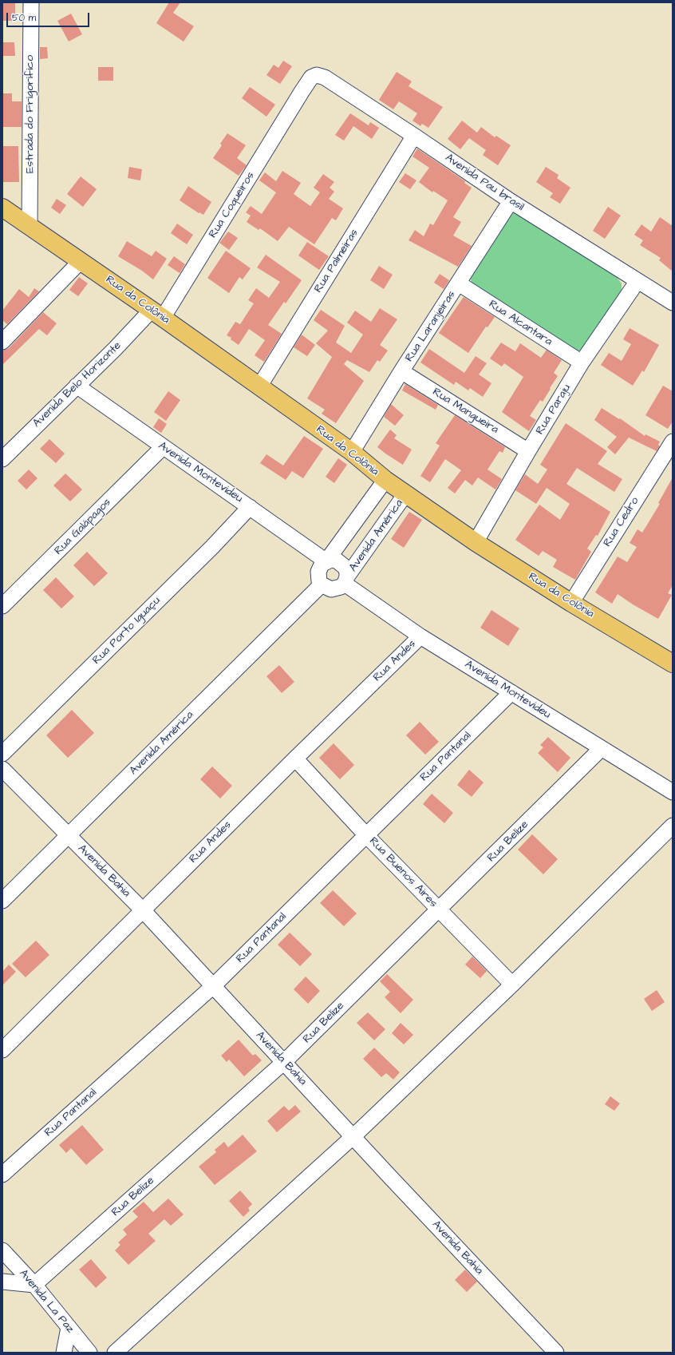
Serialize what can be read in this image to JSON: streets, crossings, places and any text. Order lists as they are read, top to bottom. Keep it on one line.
{"streets":{"main road":["Rua da Colônia"],"street":["Estrada do Frigorifico","Avenida Pau brasil","Rua Coqueiros","Rua Palmeiras","Rua Alcantara","Rua Laranjeiras","Avenida Belo Horizonte","Rua Paraju","Rua Mangueira","Avenida Montevideu","Rua Cedro","Rua Galápagos","Avenida América","Rua Porto Iguaçu","Rua Andes","Rua Pantanal","Rua Belize","Avenida Bahia","Rua Buenos Aires","Avenida La Paz"]},"crossings":[["Estrada do Frigorifico","Rua da Colônia"],["Avenida Pau brasil","Rua Coqueiros"],["Avenida Pau brasil","Rua Palmeiras"],["Avenida Pau brasil","Rua Laranjeiras"],["Avenida Pau brasil","Rua Paraju"],["Rua Coqueiros","Rua da Colônia"],["Rua Coqueiros","Avenida Belo Horizonte"],["Rua Palmeiras","Rua da Colônia"],["Rua da Colônia","Rua Laranjeiras"],["Rua da Colônia","Avenida Belo Horizonte"],["Rua da Colônia","Rua Paraju"],["Rua da Colônia","Rua Cedro"],["Rua da Colônia","Avenida América"],["Rua Alcantara","Rua Laranjeiras"],["Rua Alcantara","Rua Paraju"],["Rua Laranjeiras","Rua Mangueira"],["Avenida Belo Horizonte","Avenida Montevideu"],["Rua Paraju","Rua Mangueira"],["Avenida Montevideu","Rua Galápagos"],["Avenida Montevideu","Avenida América"],["Avenida Montevideu","Rua Porto Iguaçu"],["Avenida Montevideu","Rua Andes"],["Avenida Montevideu","Rua Pantanal"],["Avenida Montevideu","Rua Belize"],["Avenida América","Avenida Bahia"],["Rua Andes","Avenida Bahia"],["Rua Andes","Rua Buenos Aires"],["Rua Pantanal","Avenida Bahia"],["Rua Pantanal","Rua Buenos Aires"],["Rua Belize","Avenida Bahia"],["Rua Belize","Rua Buenos Aires"],["Rua Belize","Avenida La Paz"]],"scale_bar":"50 m"}
